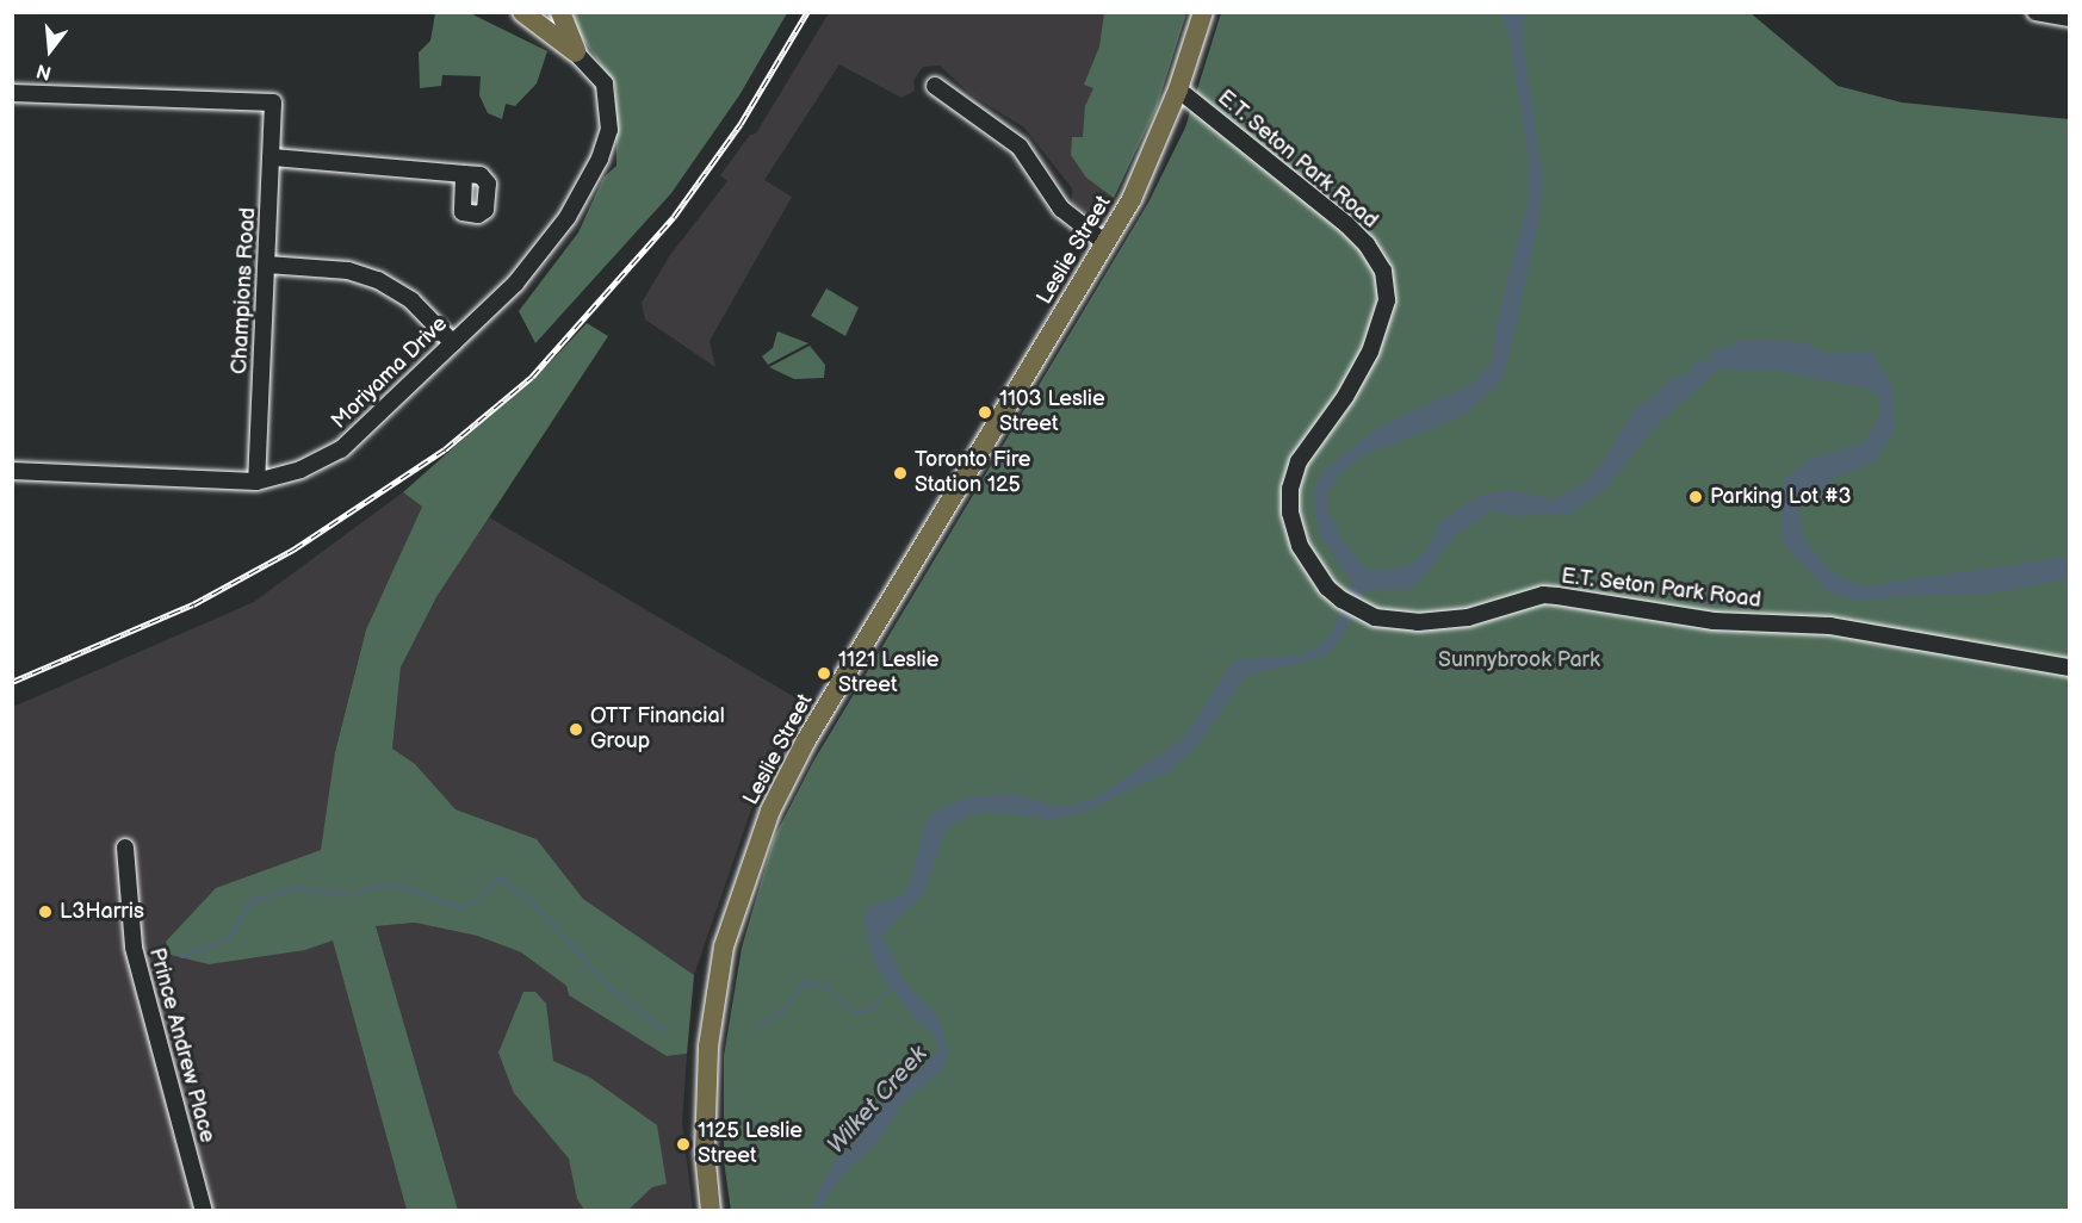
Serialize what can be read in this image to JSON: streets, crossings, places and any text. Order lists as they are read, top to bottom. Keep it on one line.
{"streets":{"main road":["Leslie Street"],"street":["E.T. Seton Park Road","Champions Road","Moriyama Drive","Prince Andrew Place"]},"crossings":[["E.T. Seton Park Road","Leslie Street"],["Champions Road","Moriyama Drive"]],"water":["Wilket Creek"],"parks":["Sunnybrook Park"],"places":["1103 Leslie Street","Toronto Fire Station 125","Parking Lot #3","1121 Leslie Street","OTT Financial Group","L3Harris","1125 Leslie Street"],"north":"bottom"}
